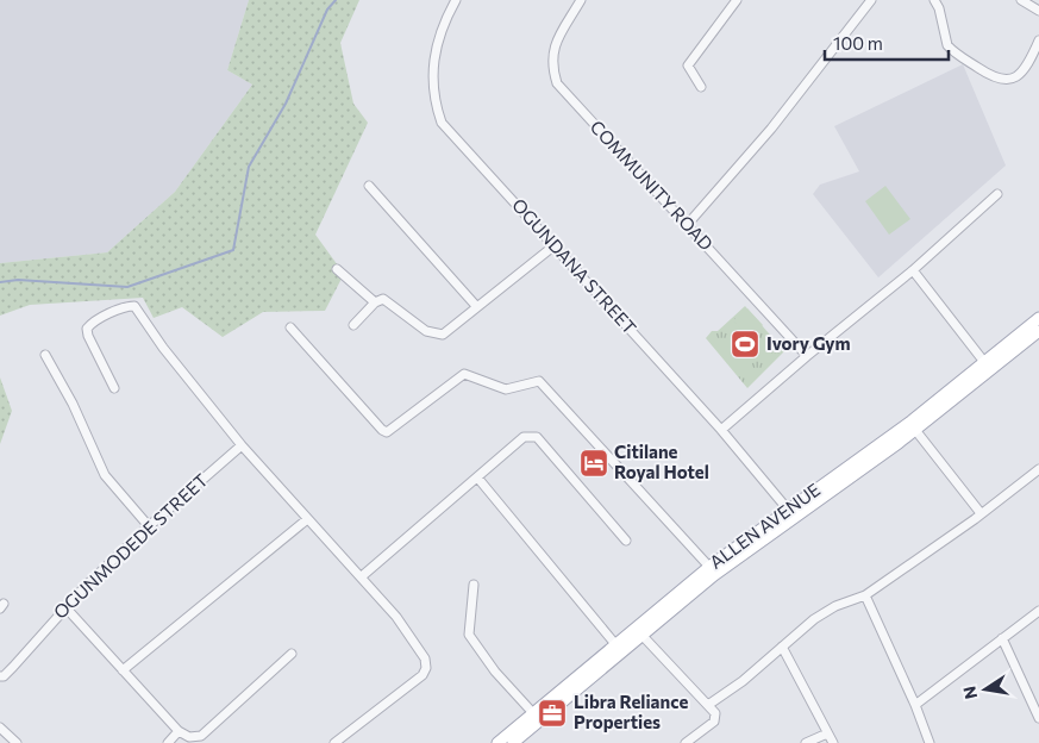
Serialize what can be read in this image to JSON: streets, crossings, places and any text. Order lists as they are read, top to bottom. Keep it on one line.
{"streets":{"main road":["ALLEN AVENUE"],"street":["COMMUNITY ROAD","OGUNDANA STREET","OGUNMODEDE STREET"]},"crossings":[["OGUNDANA STREET","ALLEN AVENUE"]],"places":{"sports":["Ivory Gym"],"hotel":["Citilane Royal Hotel"],"office":["Libra Reliance Properties"]},"scale_bar":"100 m","north":"left"}
